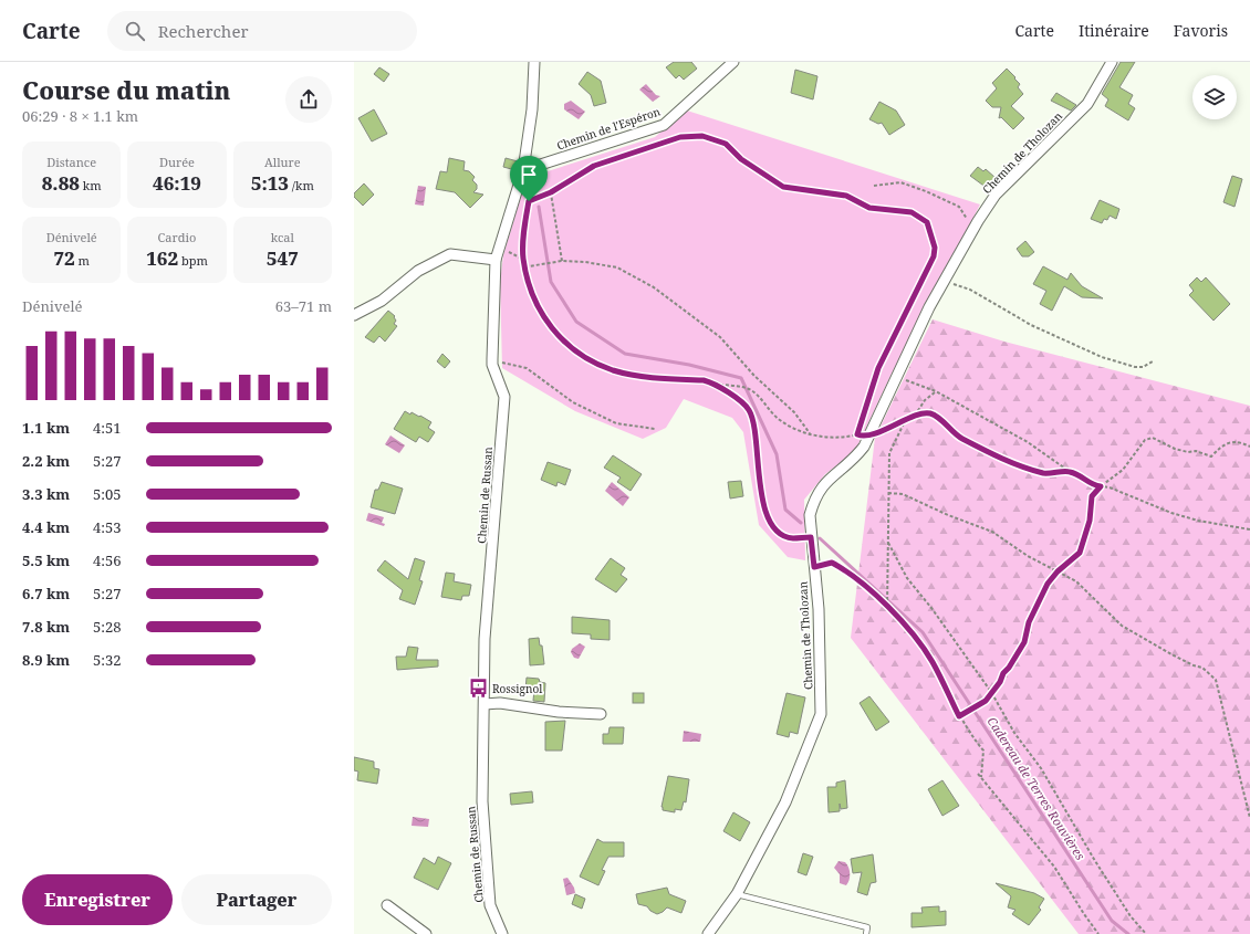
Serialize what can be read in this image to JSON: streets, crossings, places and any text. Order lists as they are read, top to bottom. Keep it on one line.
{"streets":{"street":["Chemin de l'Espéron","Chemin de Tholozan","Chemin de Russan"]},"crossings":[["Chemin de l'Espéron","Chemin de Russan"]],"water":["Cadereau de Terres Rouvières"],"places":{"bus stop":["Rossignol"]},"page":{"header":"Carte","search":"Rechercher","nav":["Carte","Itinéraire","Favoris"],"heading":["Course du matin","06:29 · 8 × 1.1 km"],"stats":[["Distance","8.88 km"],["Durée","46:19"],["Allure","5:13 /km"],["Dénivelé","72 m"],["Cardio","162 bpm"],["kcal","547"]],"chart":["Dénivelé","63–71 m"],"list":[{"name":"1.1 km","note":"4:51"},{"name":"2.2 km","note":"5:27"},{"name":"3.3 km","note":"5:05"},{"name":"4.4 km","note":"4:53"},{"name":"5.5 km","note":"4:56"},{"name":"6.7 km","note":"5:27"},{"name":"7.8 km","note":"5:28"},{"name":"8.9 km","note":"5:32"}],"buttons":["Enregistrer","Partager"]}}
